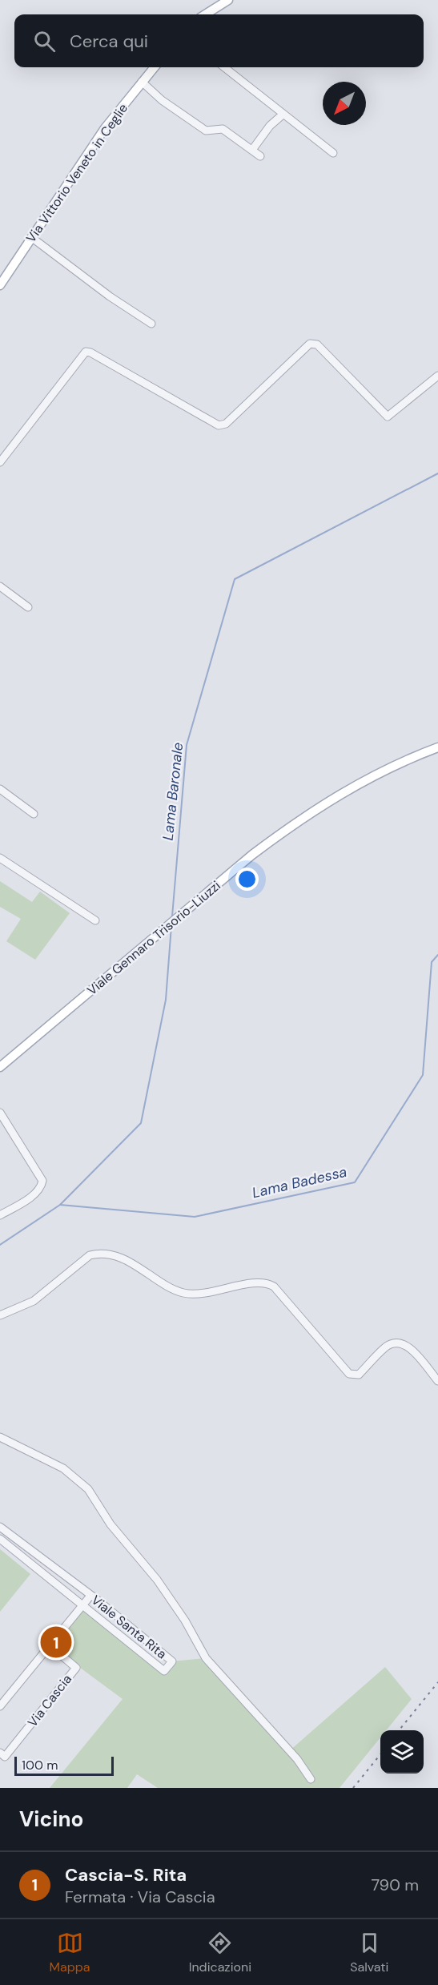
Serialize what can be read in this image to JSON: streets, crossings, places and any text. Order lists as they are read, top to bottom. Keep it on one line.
{"streets":{"main road":["Via Vittorio Veneto in Ceglie","Viale Gennaro Trisorio-Liuzzi"],"street":["Viale Santa Rita","Via Cascia"]},"water":["Lama Baronale","Lama Badessa"],"scale_bar":"100 m","north":"bottom left","page":{"search":"Cerca qui","pins":"1","scale":"100 m","heading":"Vicino","list":[{"mark":"1","name":"Cascia-S. Rita","note":"Fermata · Via Cascia","value":"790 m"}],"nav":["Mappa","Indicazioni","Salvati"]}}
